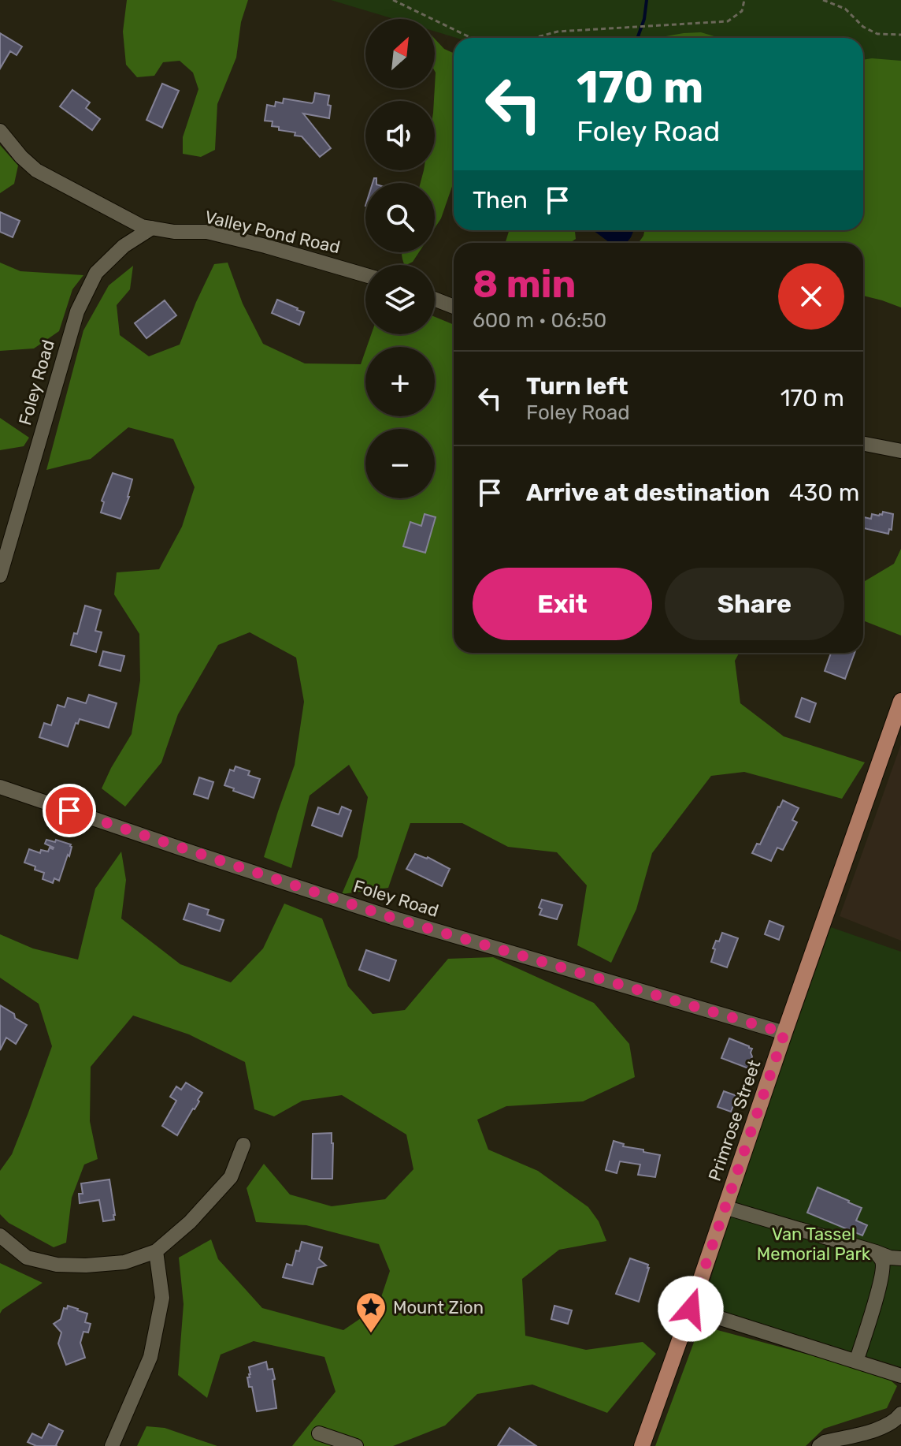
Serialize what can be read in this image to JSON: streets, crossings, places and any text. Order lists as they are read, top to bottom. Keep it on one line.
{"streets":{"main road":["Primrose Street"],"street":["Valley Pond Road","Foley Road"]},"crossings":[["Valley Pond Road","Foley Road"],["Foley Road","Primrose Street"]],"parks":["Van Tassel Memorial Park"],"places":{"place":["Mount Zion"]},"north":"top right","page":{"map_buttons":["+","−"],"turn":["170 m","Foley Road"],"then":"Then","heading":["8 min","600 m · 06:50"],"list":[{"name":"Turn left","note":"Foley Road","value":"170 m"},{"name":"Arrive at destination","value":"430 m"}],"buttons":["Exit","Share"]}}
